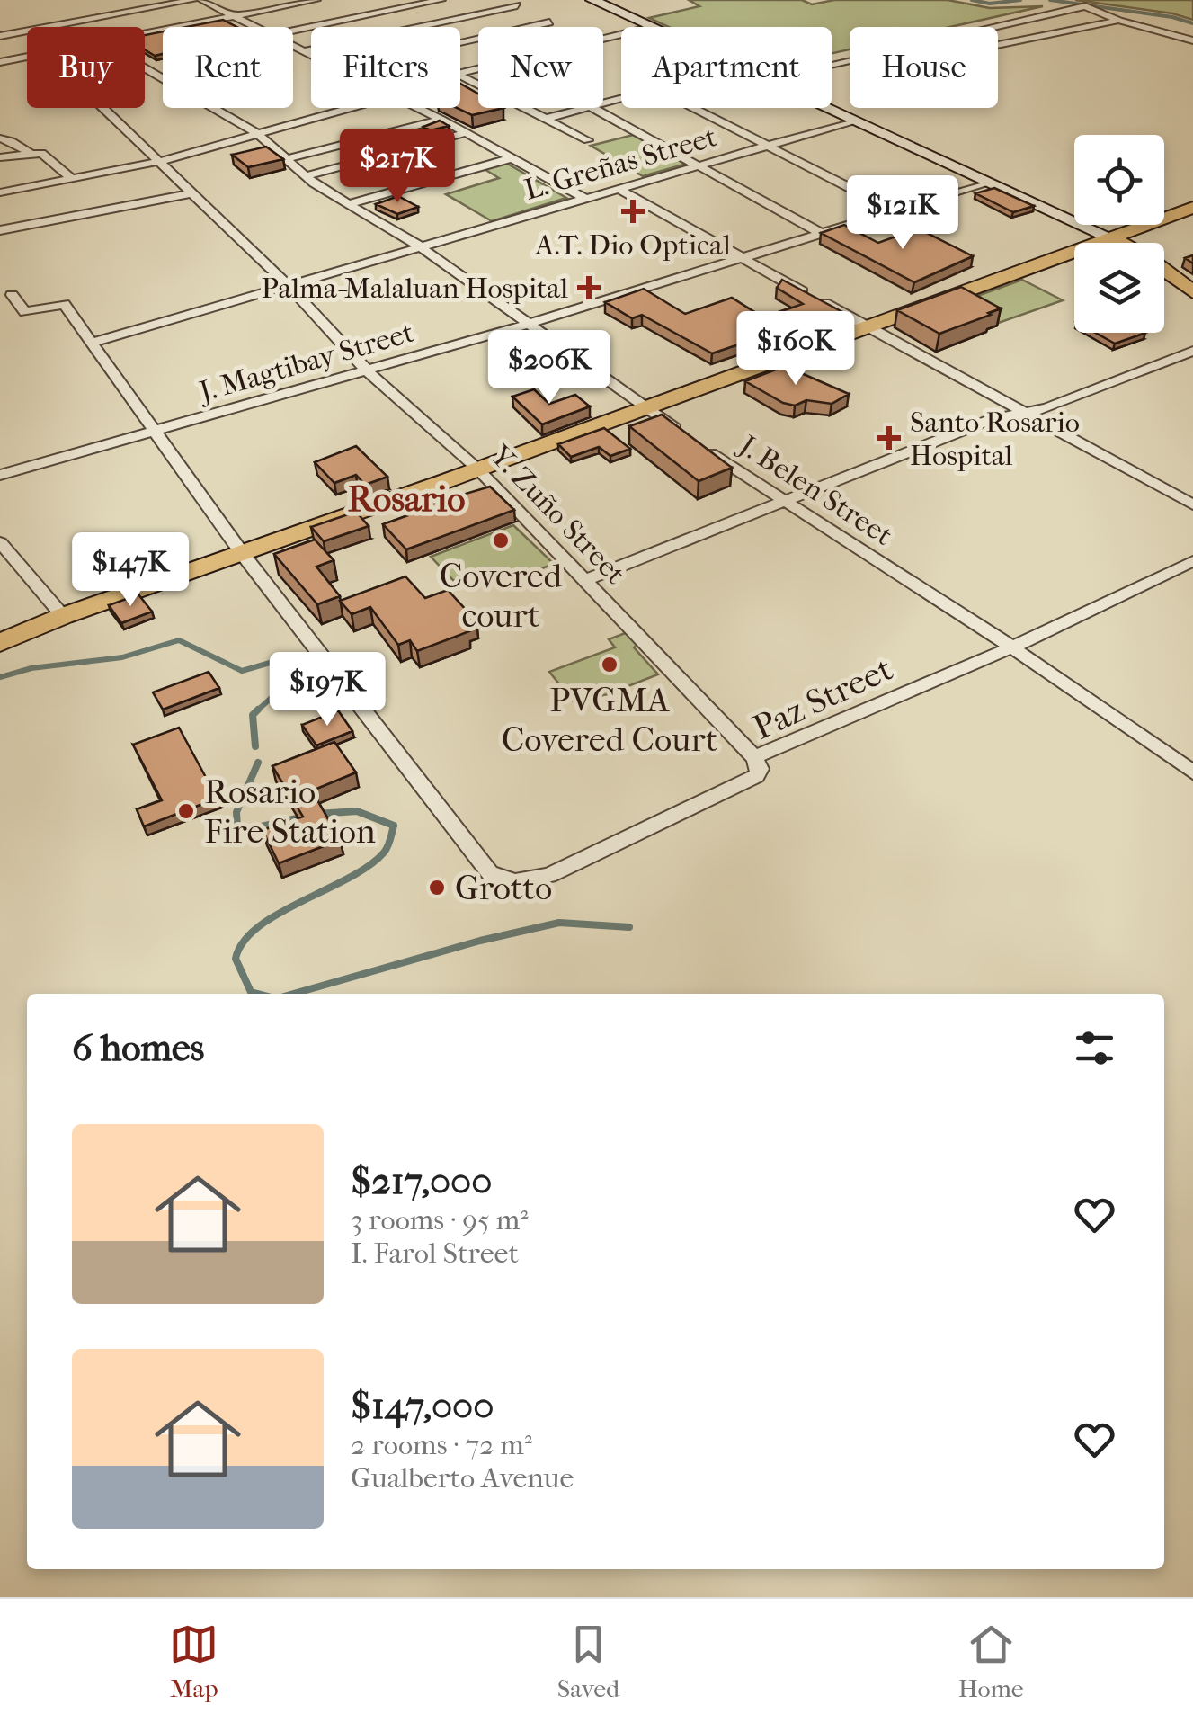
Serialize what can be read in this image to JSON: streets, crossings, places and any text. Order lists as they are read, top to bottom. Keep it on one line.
{"streets":{"street":["L. Greñas Street","J. Magtibay Street","J. Belen Street","Y. Zuño Street","Paz Street"]},"crossings":[["L. Greñas Street","J. Belen Street"],["L. Greñas Street","Y. Zuño Street"],["J. Magtibay Street","J. Belen Street"],["J. Magtibay Street","Y. Zuño Street"],["J. Belen Street","Paz Street"],["Y. Zuño Street","Paz Street"]],"districts":["Rosario"],"places":{"health":["A.T. Dio Optical","Palma-Malaluan Hospital","Santo Rosario Hospital"],"other":["Covered court","PVGMA Covered Court","Rosario Fire Station","Grotto"]},"page":{"chip":["Buy","Rent","Filters","New","Apartment","House"],"price":["$217K","$121K","$160K","$206K","$147K","$197K"],"heading":"6 homes","list":[{"name":"$217,000","note":"3 rooms · 95 m² · I. Farol Street"},{"name":"$147,000","note":"2 rooms · 72 m² · Gualberto Avenue"}],"tabs":["Map","Saved","Home"]}}
